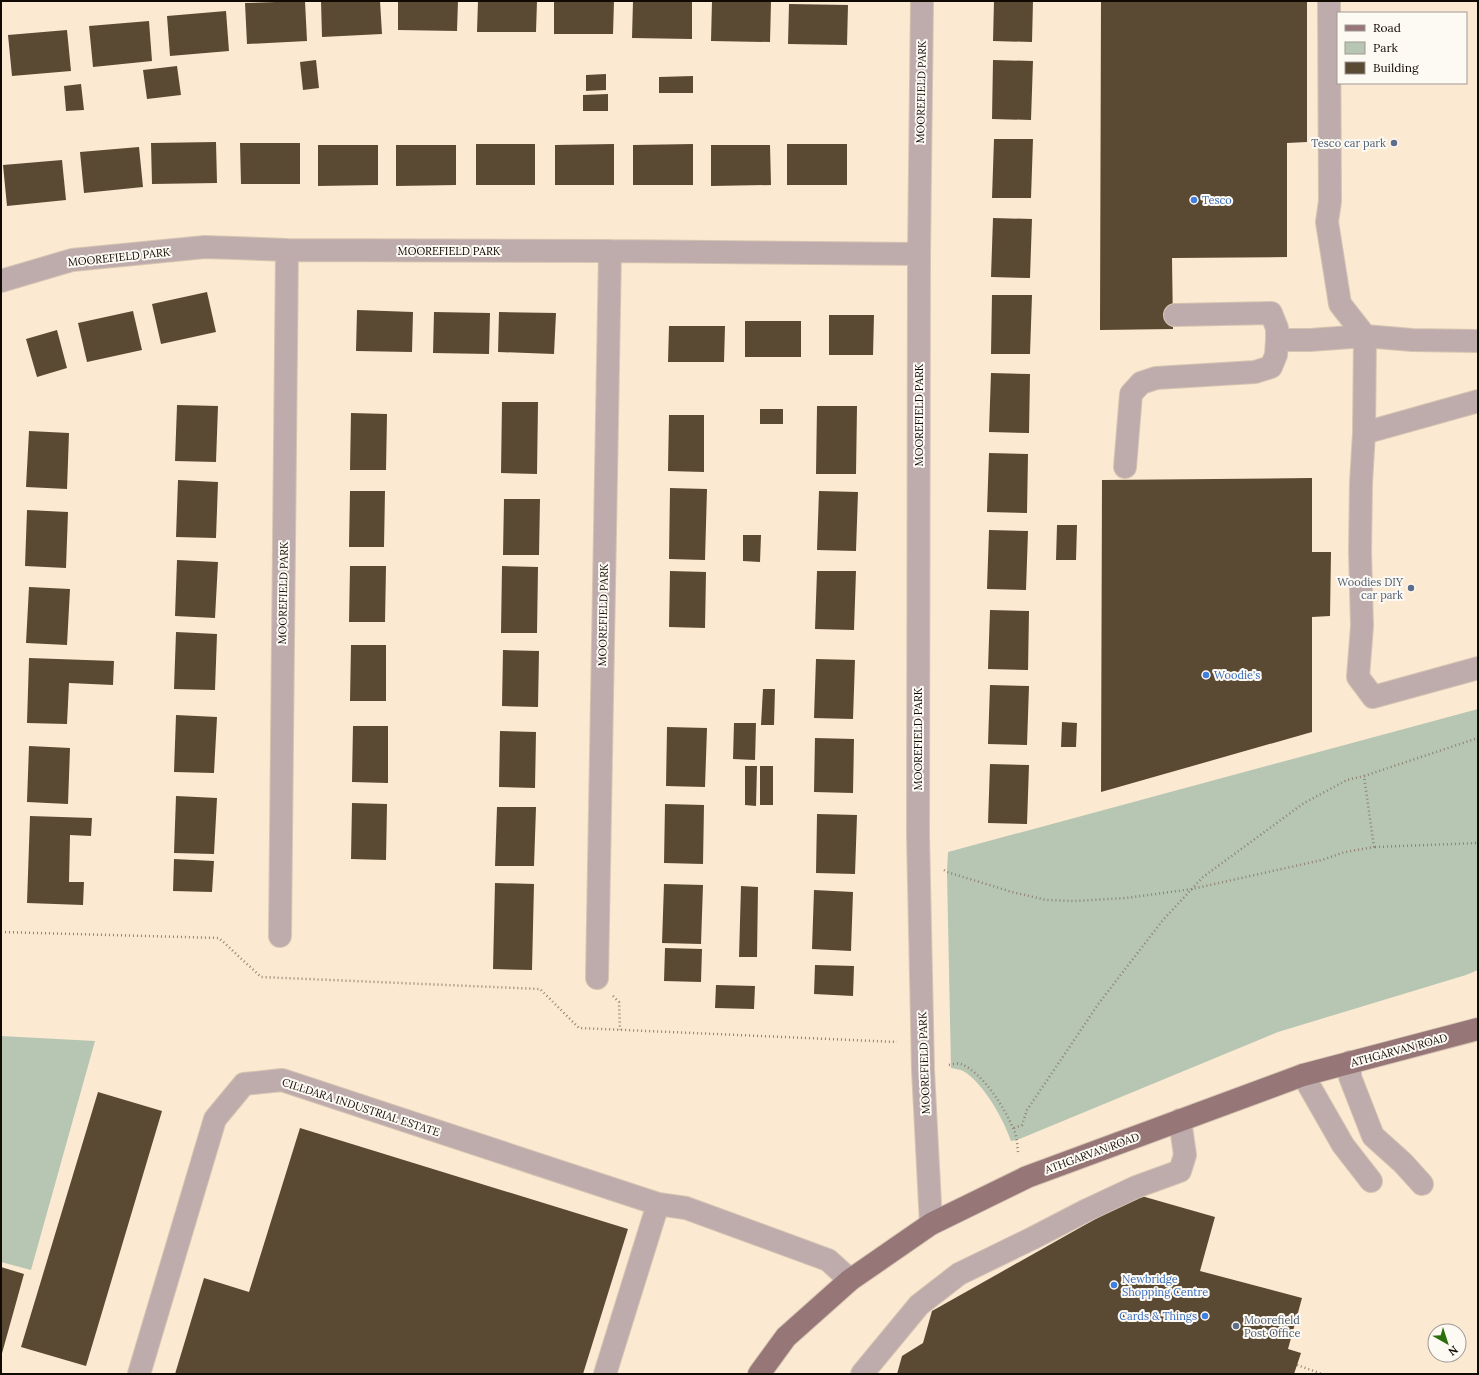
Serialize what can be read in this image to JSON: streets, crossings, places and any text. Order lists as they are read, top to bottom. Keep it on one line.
{"streets":{"main road":["ATHGARVAN ROAD"],"street":["MOOREFIELD PARK","CILLDARA INDUSTRIAL ESTATE"]},"crossings":[["MOOREFIELD PARK","ATHGARVAN ROAD"],["ATHGARVAN ROAD","CILLDARA INDUSTRIAL ESTATE"]],"places":["Tesco car park","Tesco","Woodies DIY car park","Woodie's","Newbridge Shopping Centre","Cards & Things","Moorefield Post Office"],"legend":["Road","Park","Building"],"north":"bottom right"}
